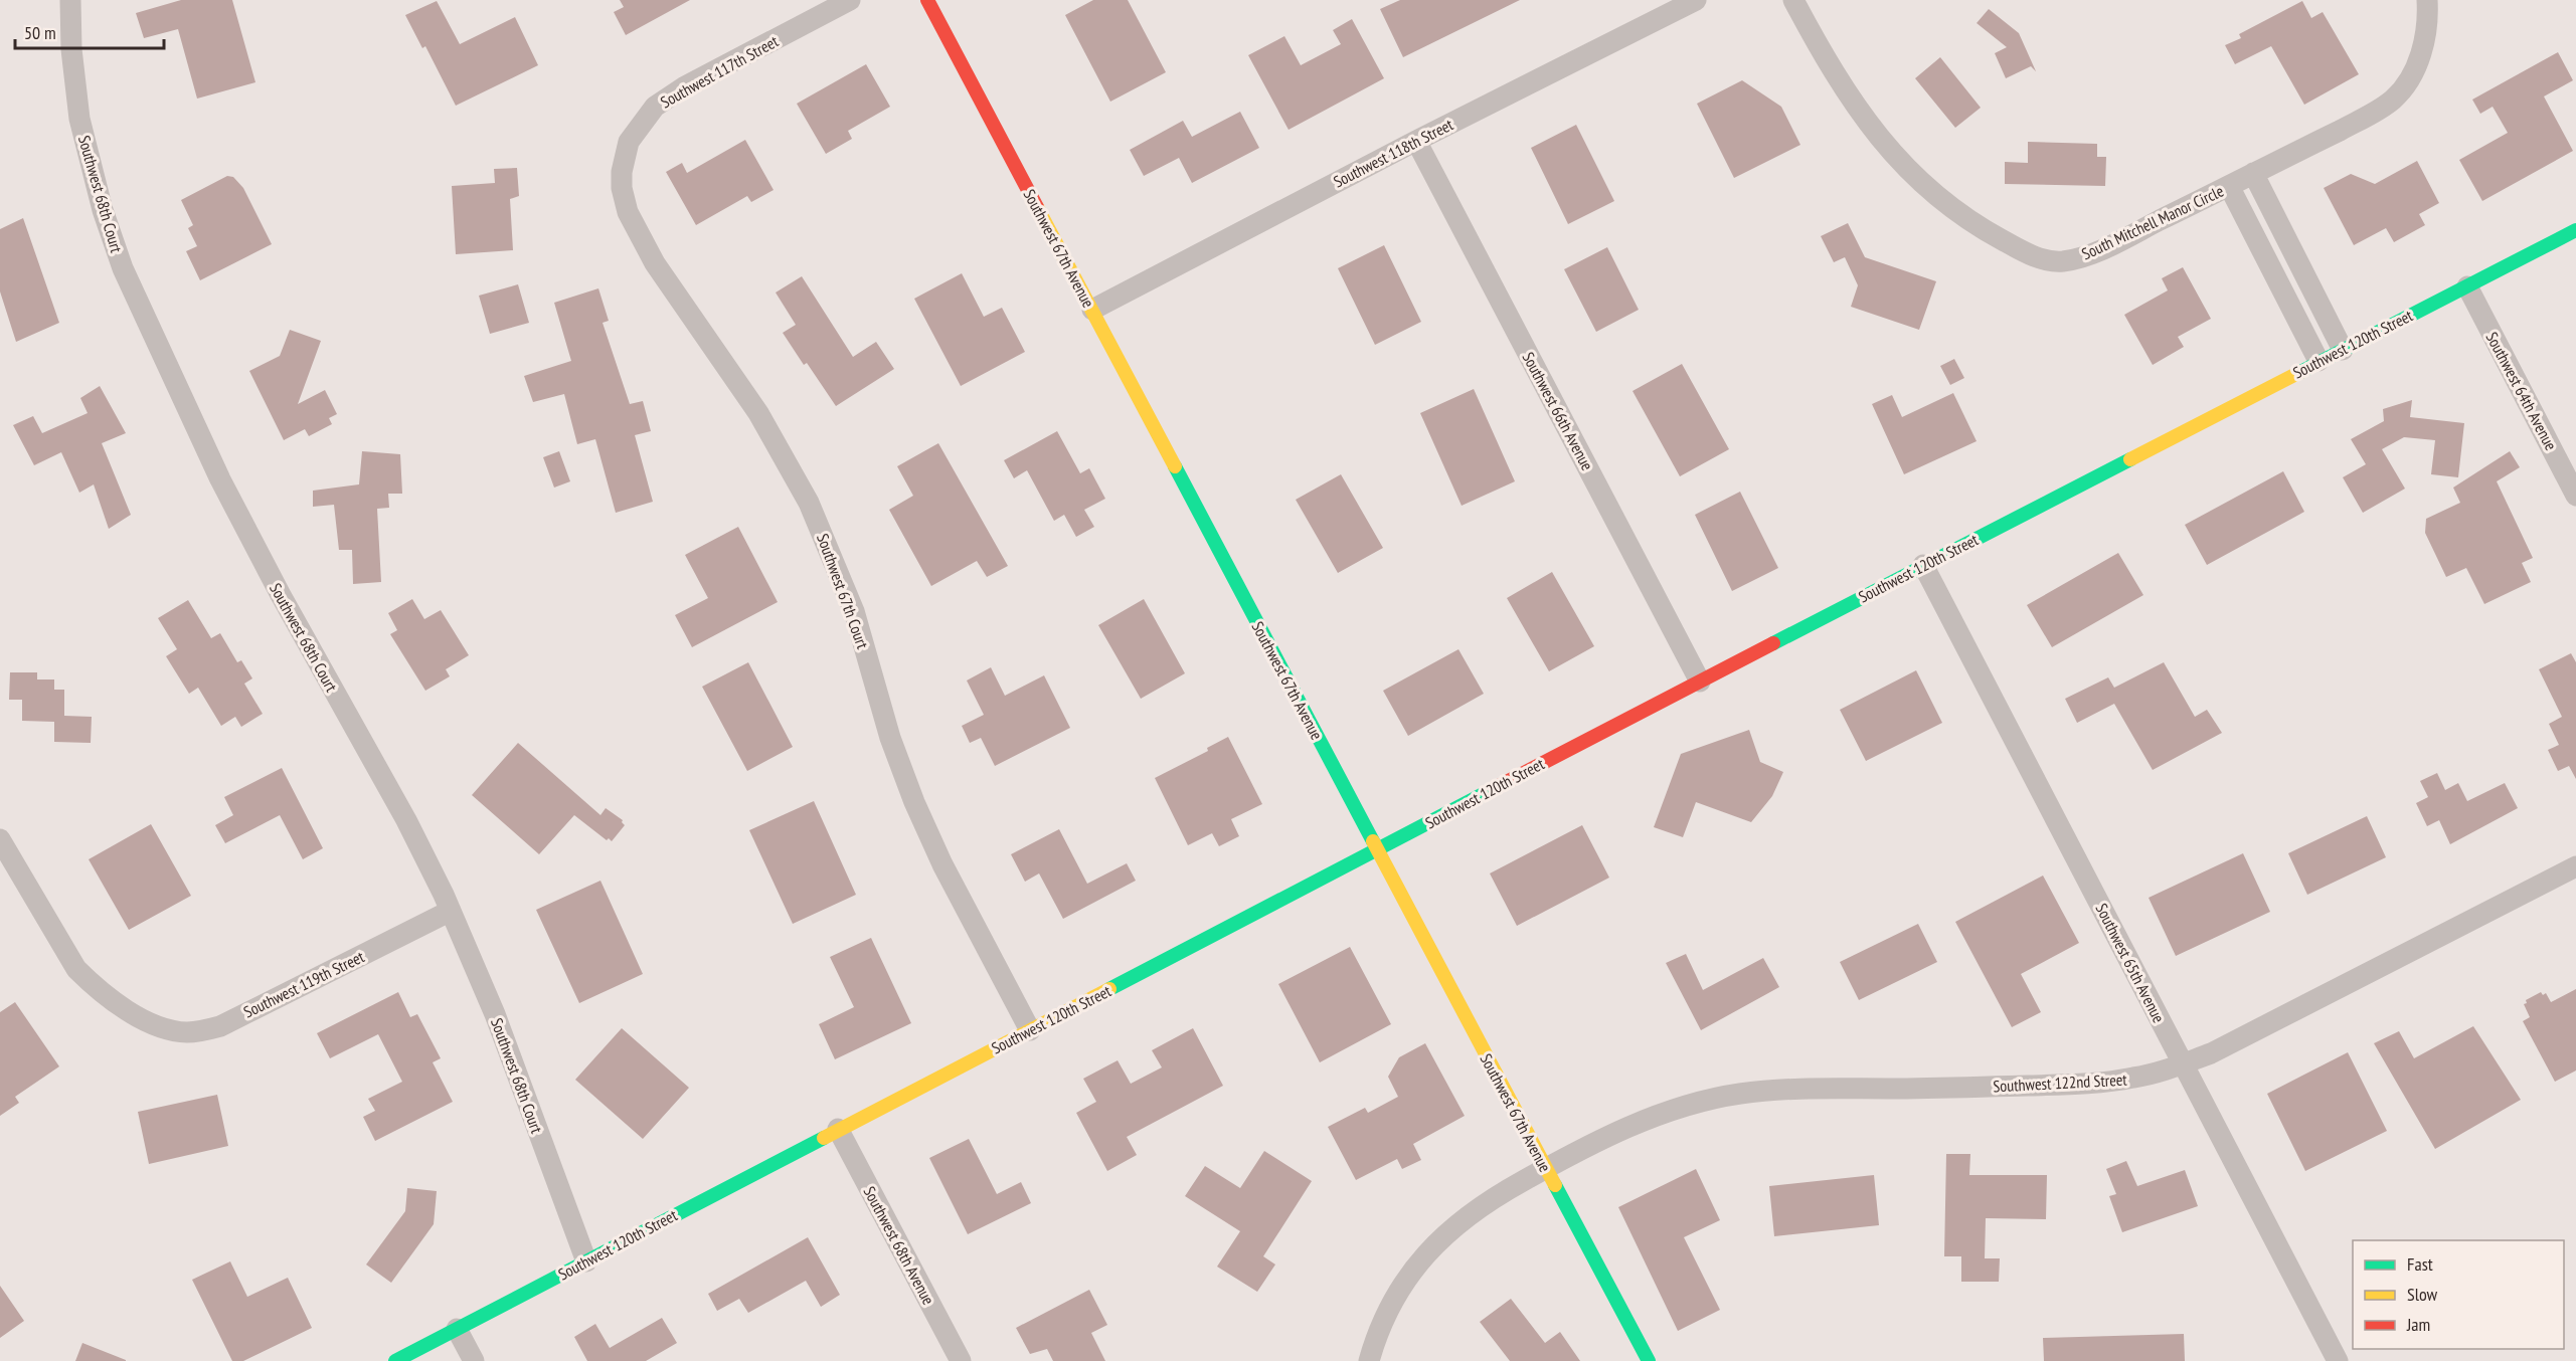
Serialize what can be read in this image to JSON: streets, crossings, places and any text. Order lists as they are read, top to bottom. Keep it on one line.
{"streets":{"street":["Southwest 117th Street","Southwest 118th Street","Southwest 68th Court","South Mitchell Manor Circle","Southwest 67th Avenue","Southwest 120th Street","Southwest 64th Avenue","Southwest 66th Avenue","Southwest 67th Court","Southwest 65th Avenue","Southwest 119th Street","Southwest 122nd Street","Southwest 68th Avenue"]},"crossings":[["Southwest 117th Street","Southwest 67th Court"],["Southwest 118th Street","Southwest 67th Avenue"],["Southwest 118th Street","Southwest 66th Avenue"],["Southwest 68th Court","Southwest 120th Street"],["Southwest 68th Court","Southwest 119th Street"],["Southwest 67th Avenue","Southwest 120th Street"],["Southwest 67th Avenue","Southwest 122nd Street"],["Southwest 120th Street","Southwest 64th Avenue"],["Southwest 120th Street","Southwest 66th Avenue"],["Southwest 120th Street","Southwest 67th Court"],["Southwest 120th Street","Southwest 65th Avenue"],["Southwest 120th Street","Southwest 68th Avenue"],["Southwest 65th Avenue","Southwest 122nd Street"]],"legend":["Fast","Slow","Jam"],"scale_bar":"50 m"}
